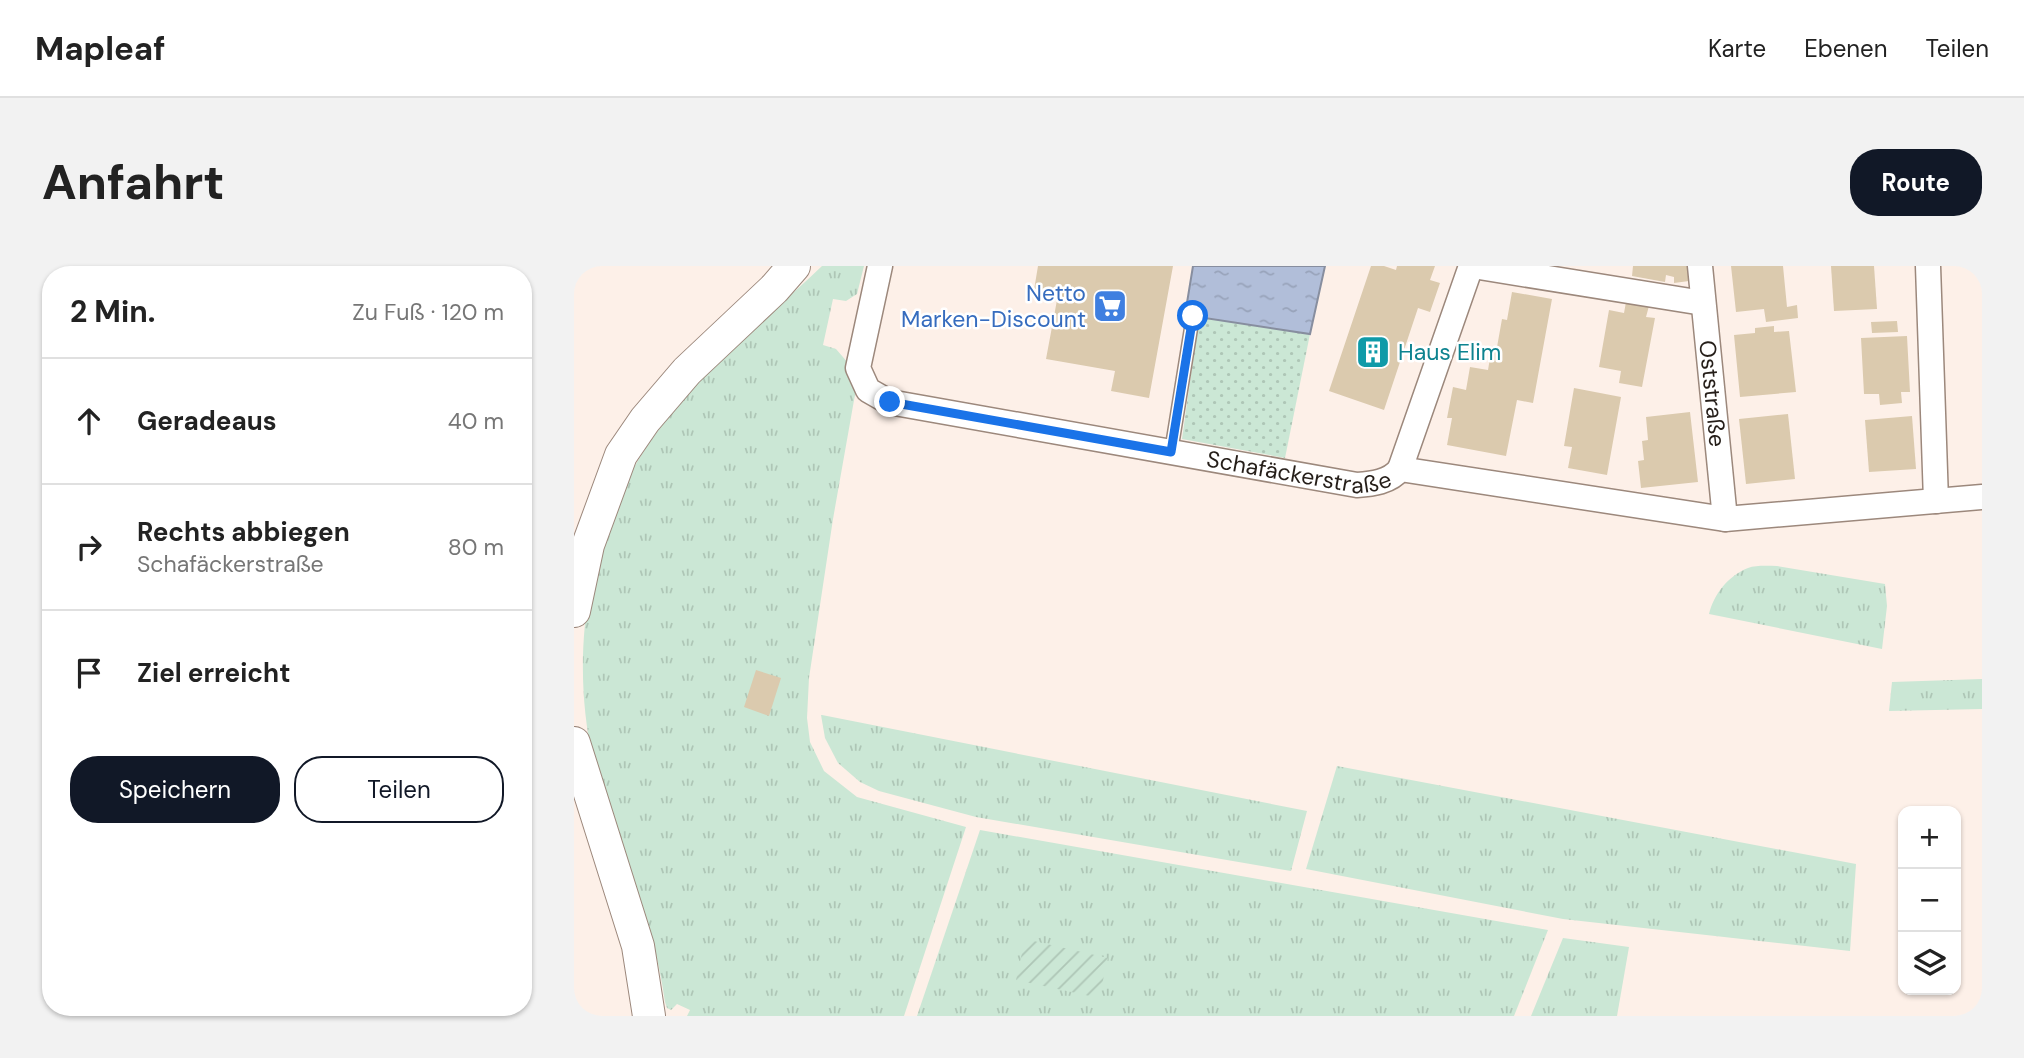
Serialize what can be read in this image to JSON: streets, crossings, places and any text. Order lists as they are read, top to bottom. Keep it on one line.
{"streets":{"street":["Oststraße","Schafäckerstraße"]},"crossings":[["Oststraße","Schafäckerstraße"]],"places":{"supermarket":["Netto Marken-Discount"],"building":["Haus Elim"]},"page":{"header":"Mapleaf","nav":["Karte","Ebenen","Teilen"],"buttons":["Route",["Speichern","Teilen"]],"title":"Anfahrt","heading":["2 Min.","Zu Fuß · 120 m"],"list":[["Geradeaus","40 m"],["Rechts abbiegen","Schafäckerstraße","80 m"],"Ziel erreicht"],"map_buttons":["+","−"]}}
